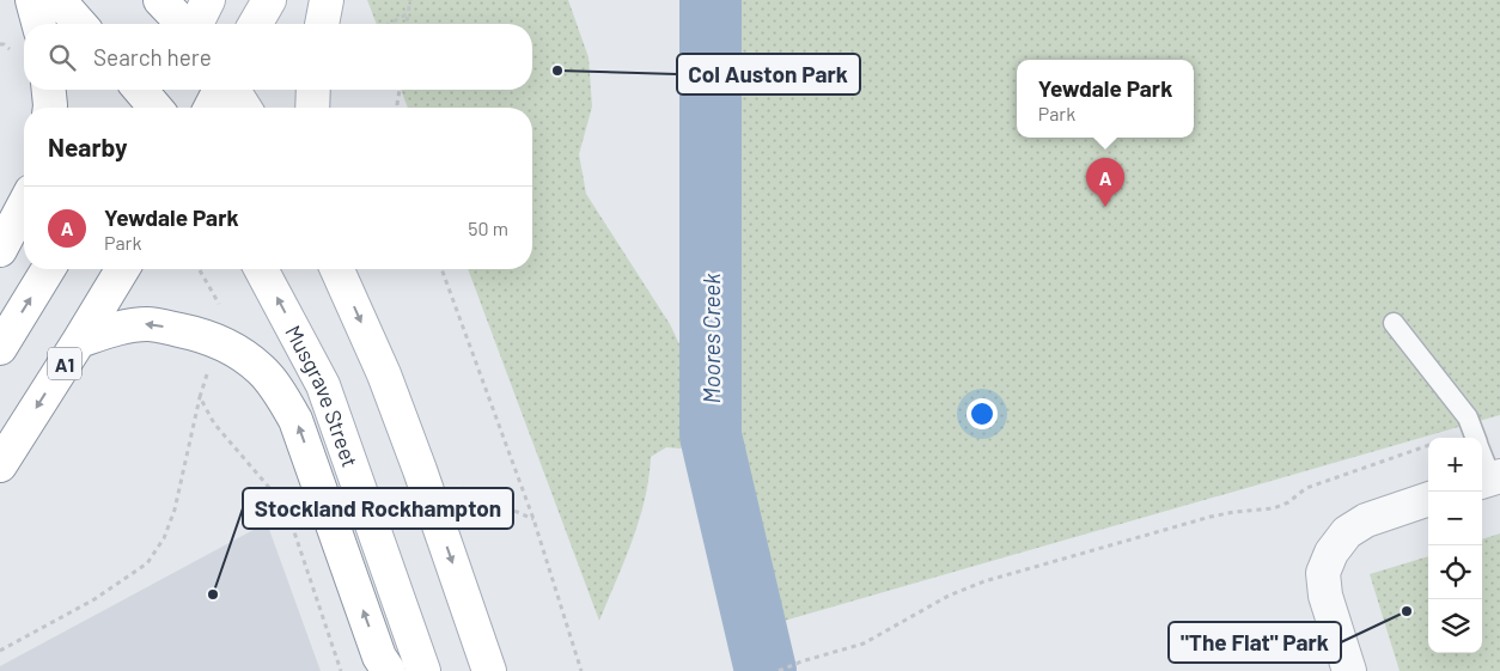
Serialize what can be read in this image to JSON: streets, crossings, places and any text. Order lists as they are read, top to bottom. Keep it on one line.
{"streets":{"main road":["A1","Musgrave Street"]},"water":["Moores Creek"],"places":["Col Auston Park","Stockland Rockhampton","\"The Flat\" Park"],"page":{"search":"Search here","popup":["Yewdale Park","Park"],"heading":"Nearby","pins":"A","list":[{"mark":"A","name":"Yewdale Park","note":"Park","value":"50 m"}],"map_buttons":["+","−"]}}
